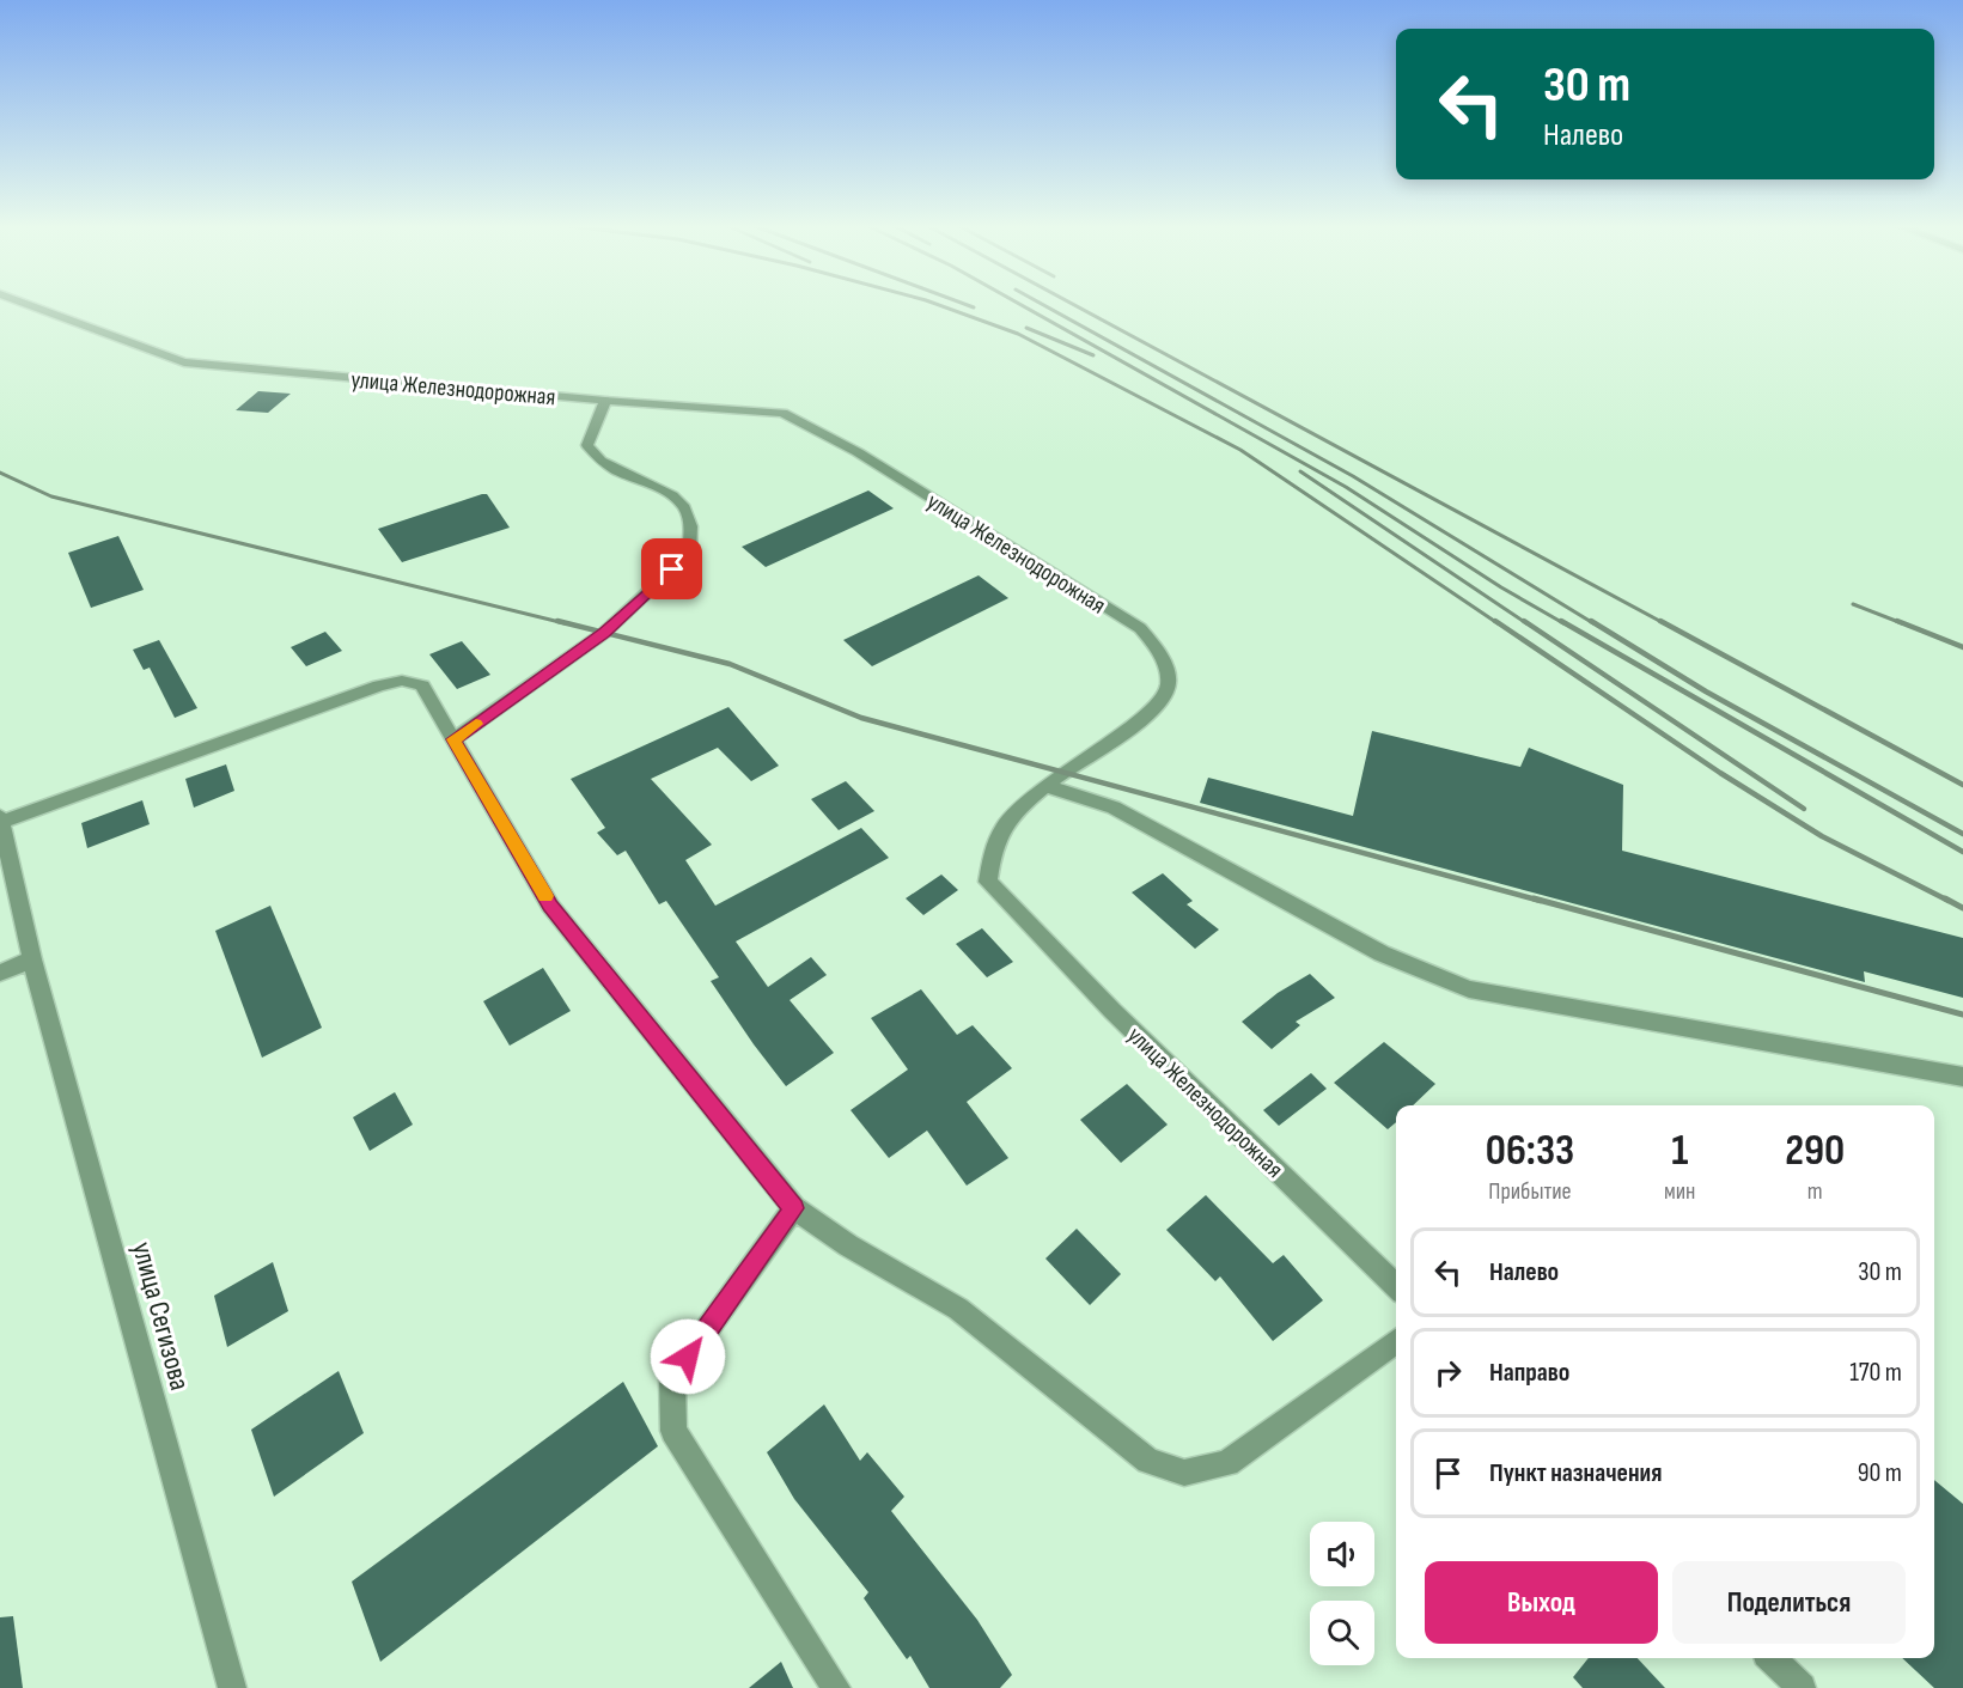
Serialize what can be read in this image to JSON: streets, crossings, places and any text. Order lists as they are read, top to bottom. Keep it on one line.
{"streets":{"street":["улица Железнодорожная","улица Сегизова"]},"page":{"turn":["30 m","Налево"],"eta":["06:33","Прибытие","1","мин","290","m"],"list":[{"name":"Налево","value":"30 m"},{"name":"Направо","value":"170 m"},{"name":"Пункт назначения","value":"90 m"}],"buttons":["Выход","Поделиться"]}}
